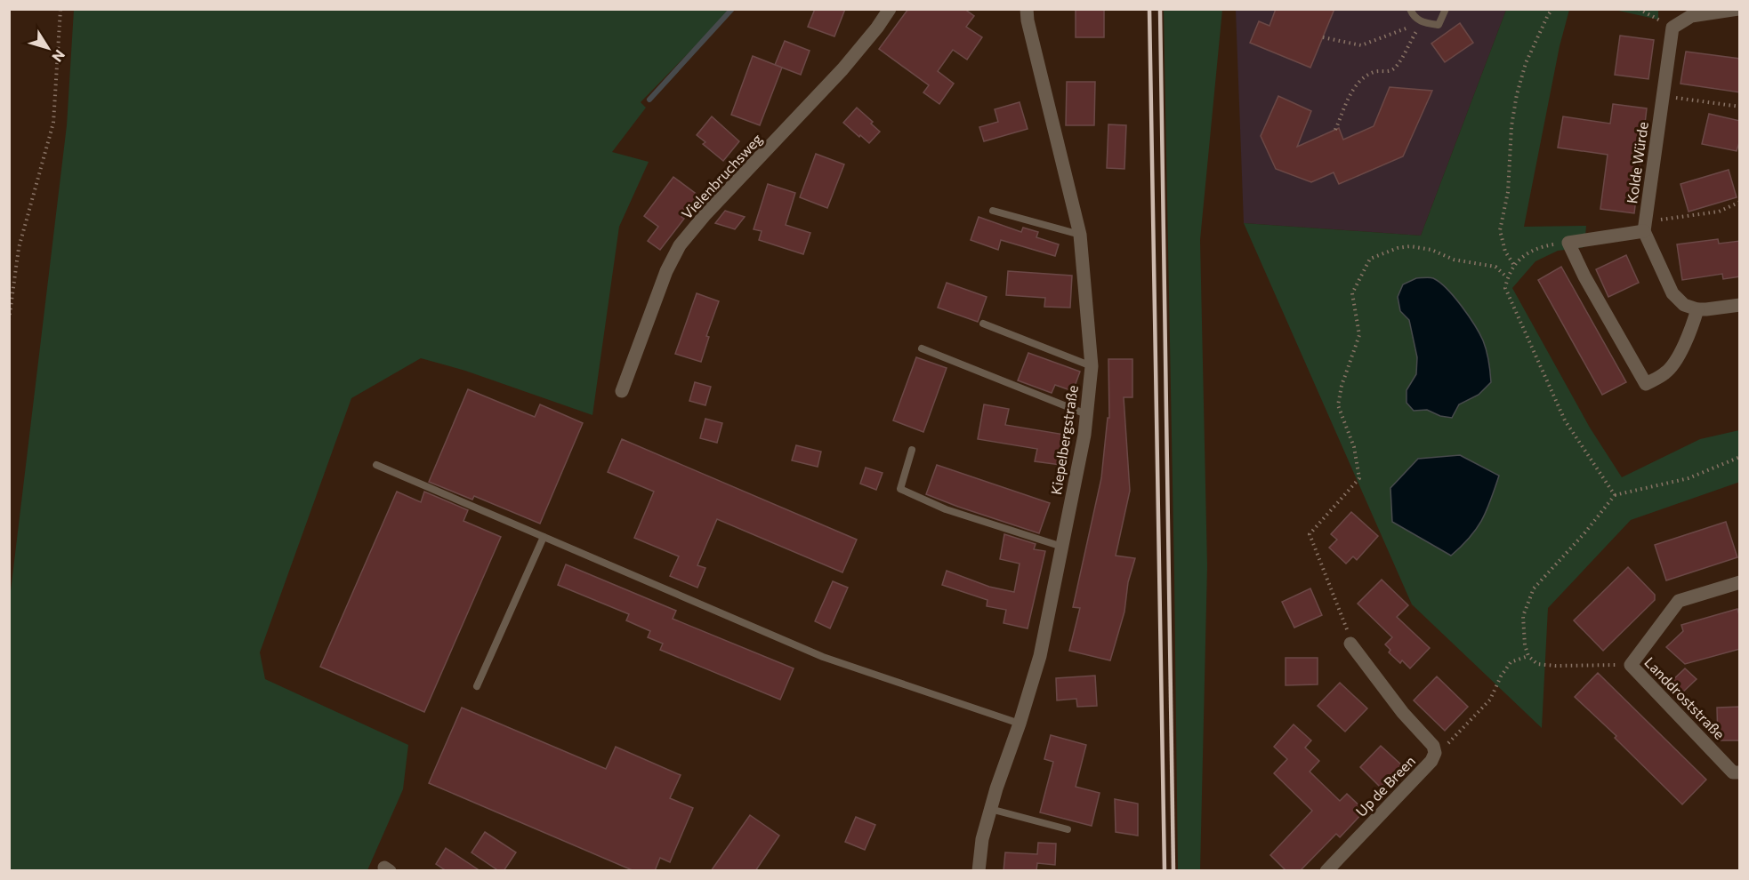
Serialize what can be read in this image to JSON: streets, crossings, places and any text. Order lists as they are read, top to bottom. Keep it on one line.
{"streets":{"street":["Kolde Würde","Vielenbruchsweg","Kiepelbergstraße","Landdroststraße","Up de Breen"]},"north":"bottom right"}
